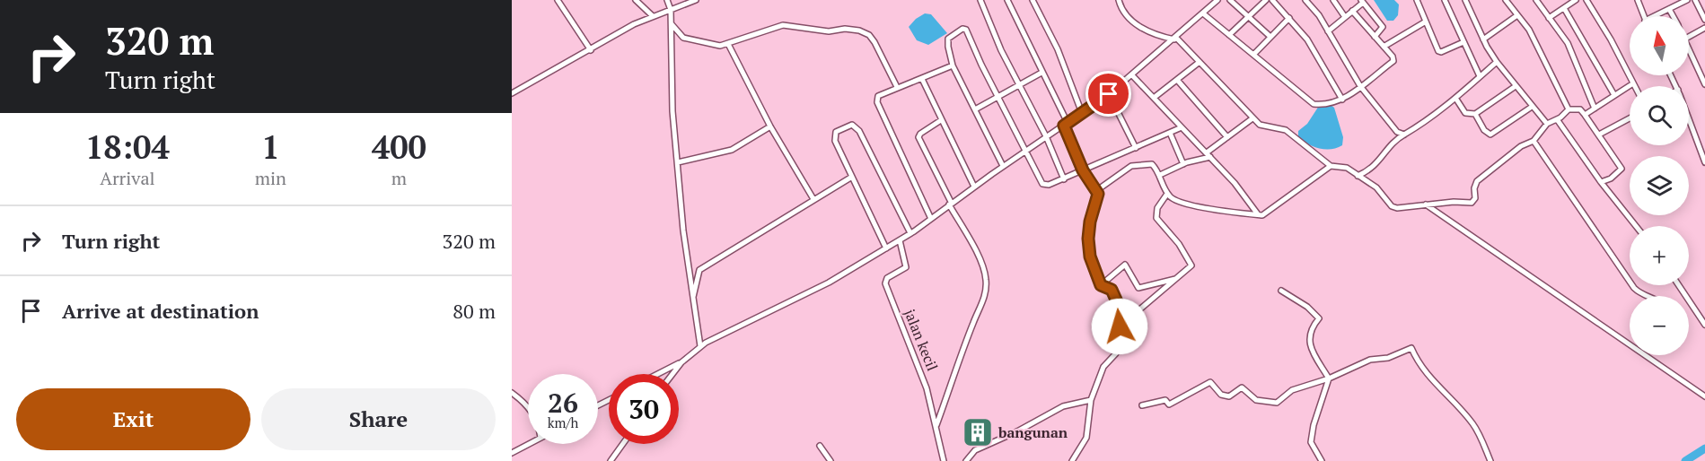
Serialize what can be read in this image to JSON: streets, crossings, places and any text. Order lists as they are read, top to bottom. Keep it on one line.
{"streets":{"street":["jalan kecil"]},"places":{"building":["bangunan"]},"north":"top","page":{"turn":["320 m","Turn right"],"map_buttons":["+","−"],"eta":["18:04","Arrival","1","min","400","m"],"list":[{"name":"Turn right","value":"320 m"},{"name":"Arrive at destination","value":"80 m"}],"speed":"26 km/h","limit":"30","buttons":["Exit","Share"]}}
